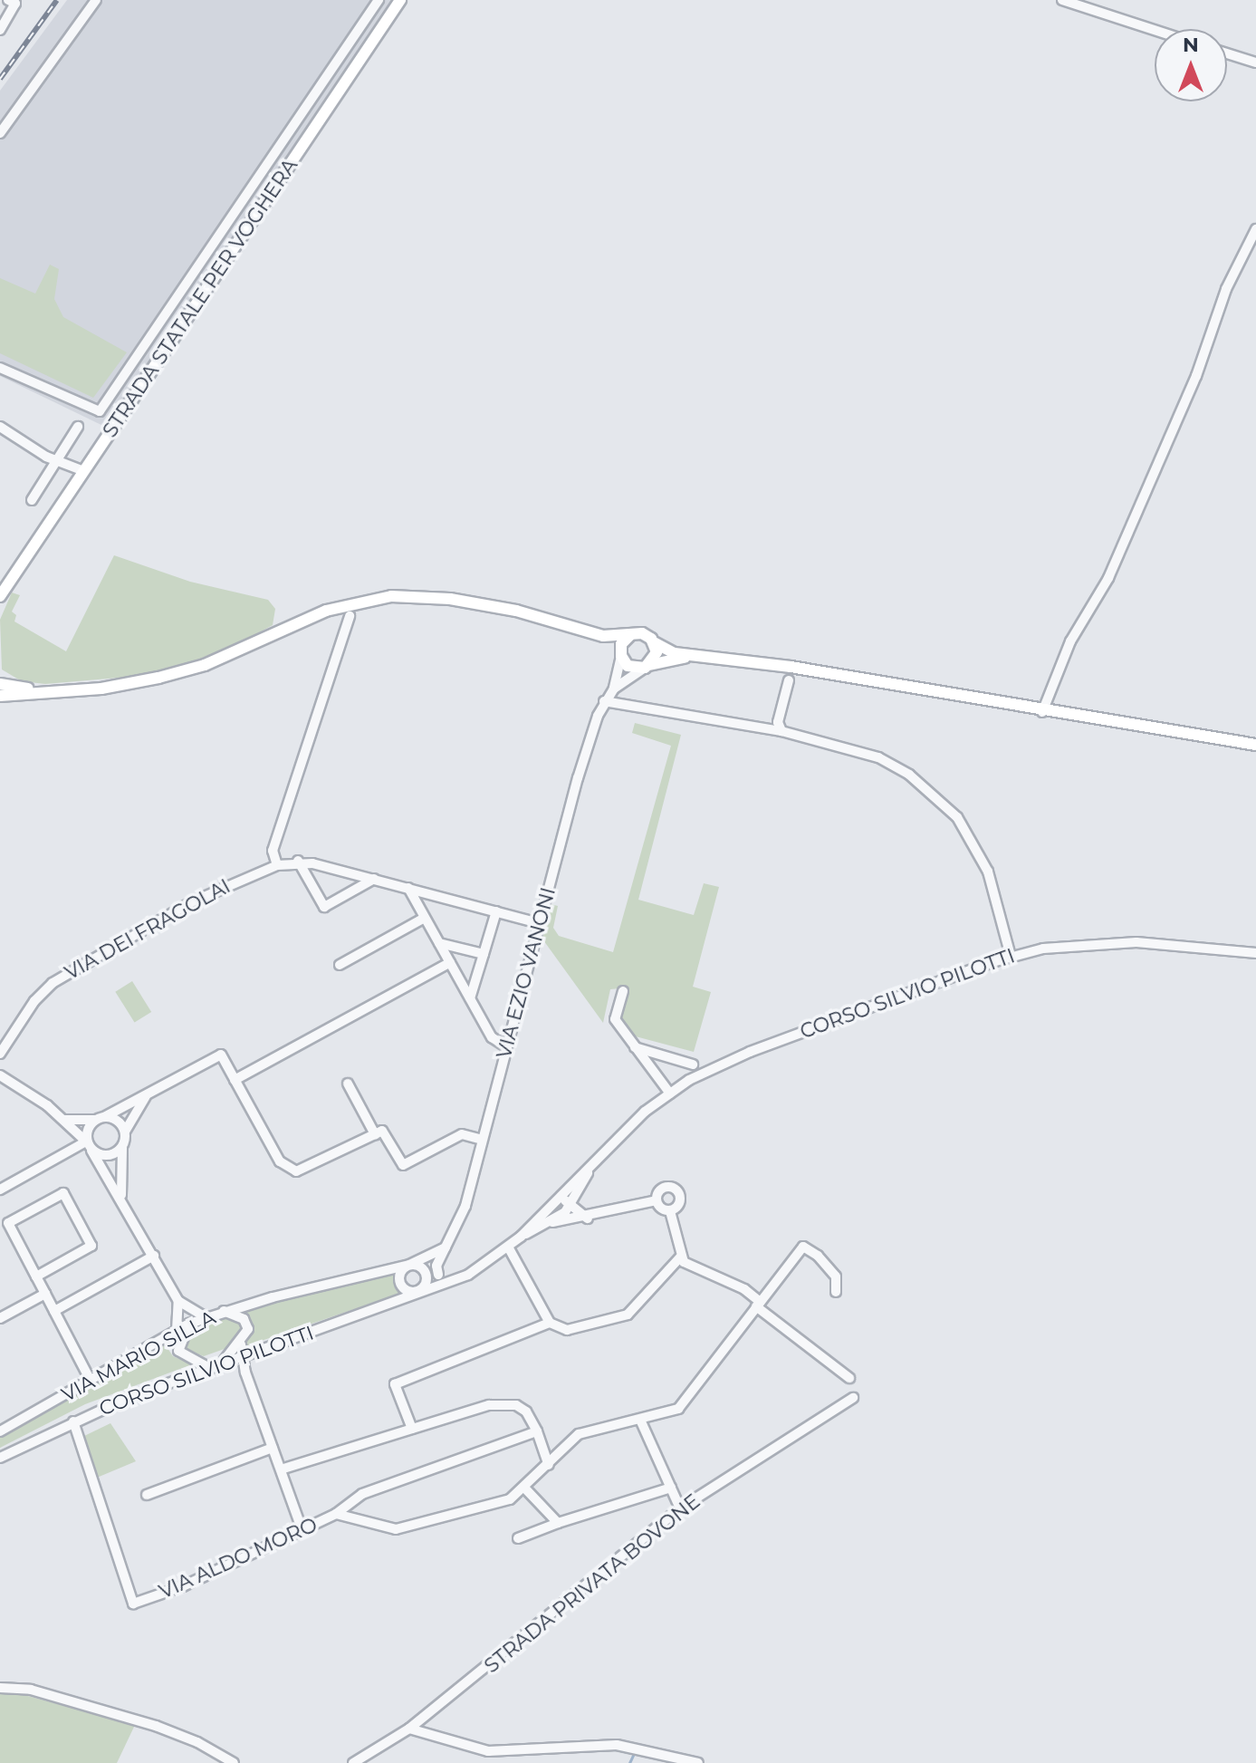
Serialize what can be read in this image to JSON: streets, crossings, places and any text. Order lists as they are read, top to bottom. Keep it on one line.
{"streets":{"main road":["STRADA STATALE PER VOGHERA"],"street":["VIA DEI FRAGOLAI","VIA EZIO VANONI","CORSO SILVIO PILOTTI","VIA MARIO SILLA","VIA ALDO MORO","STRADA PRIVATA BOVONE"]},"crossings":[["VIA DEI FRAGOLAI","VIA EZIO VANONI"],["CORSO SILVIO PILOTTI","VIA MARIO SILLA"],["CORSO SILVIO PILOTTI","VIA ALDO MORO"]],"north":"top"}
